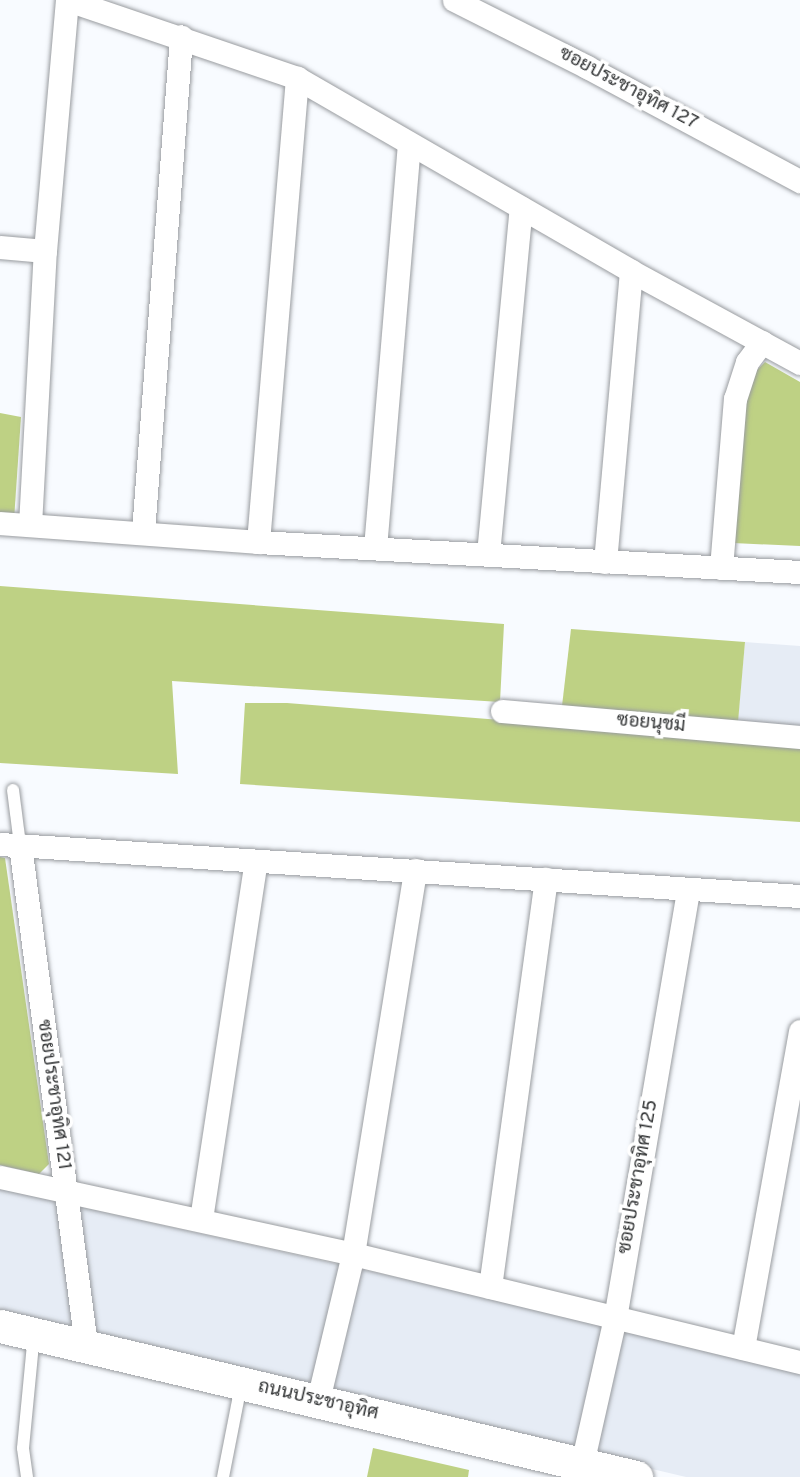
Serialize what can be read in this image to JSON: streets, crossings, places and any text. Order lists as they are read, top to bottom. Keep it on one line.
{"streets":{"main road":["ถนนประชาอุทิศ"],"street":["ซอยประชาอุทิศ 127","ซอยนุชมี","ซอยประชาอุทิศ 121","ซอยประชาอุทิศ 125"]},"crossings":[["ซอยประชาอุทิศ 121","ถนนประชาอุทิศ"],["ซอยประชาอุทิศ 125","ถนนประชาอุทิศ"]]}
